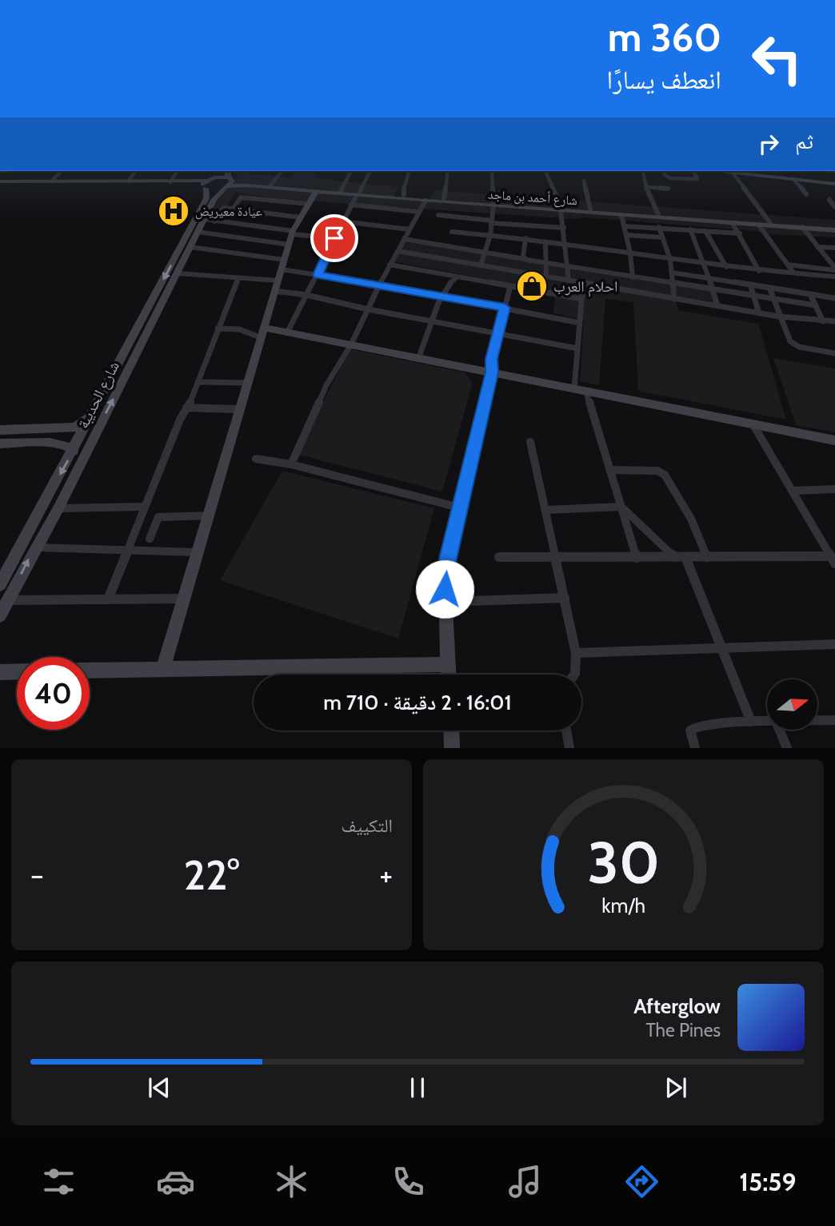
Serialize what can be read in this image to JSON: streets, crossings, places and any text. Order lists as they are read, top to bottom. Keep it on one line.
{"streets":{"main road":["شارع أحمد بن ماجد","شارع الحديبة"]},"crossings":[["شارع أحمد بن ماجد","شارع الحديبة"]],"places":{"hospital":["عيادة معيريض"],"shop":["احلام العرب"]},"north":"right","page":{"turn":["360 m","انعطف يسارًا"],"then":"ثم","limit":"40","trip":"16:01 · 2 دقيقة · 710 m","tile":"التكييف","heat":["−","22°","+"],"song":["Afterglow","The Pines"],"tabs":"15:59","gauge":["30","km/h"]}}
